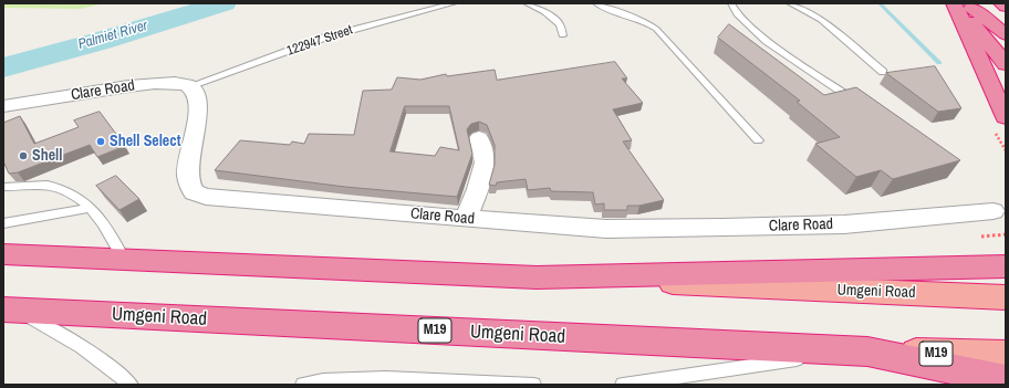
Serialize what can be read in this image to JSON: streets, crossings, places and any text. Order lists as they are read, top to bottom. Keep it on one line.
{"streets":{"highway":["Umgeni Road","M19"],"street":["Clare Road"],"lane":["122947 Street"]},"crossings":[["122947 Street","Clare Road"]],"water":["Palmiet River"],"places":["Shell Select","Shell"]}
